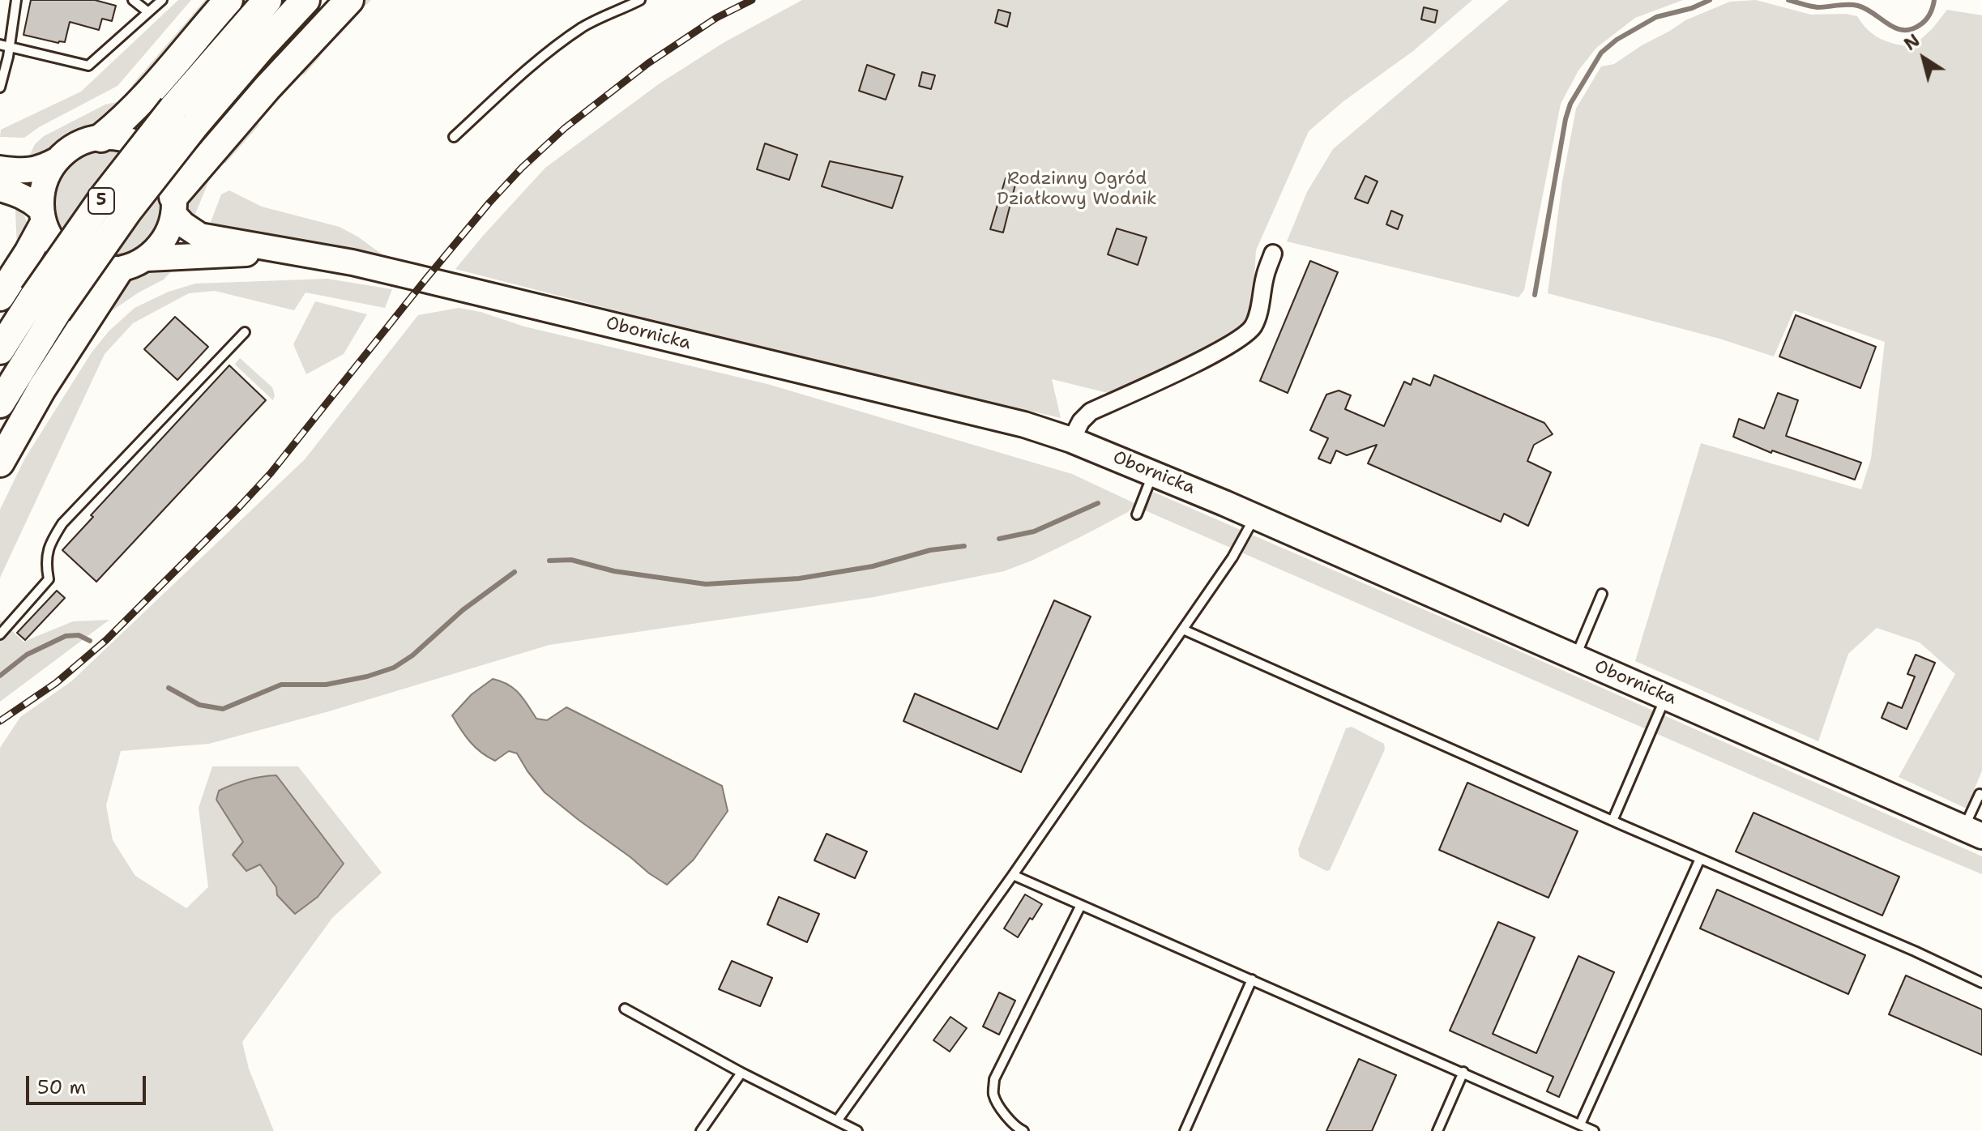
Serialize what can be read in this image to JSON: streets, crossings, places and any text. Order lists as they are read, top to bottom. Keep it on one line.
{"streets":{"main road":["5","Obornicka"]},"parks":["Rodzinny Ogród Działkowy Wodnik"],"scale_bar":"50 m","north":"top left"}
